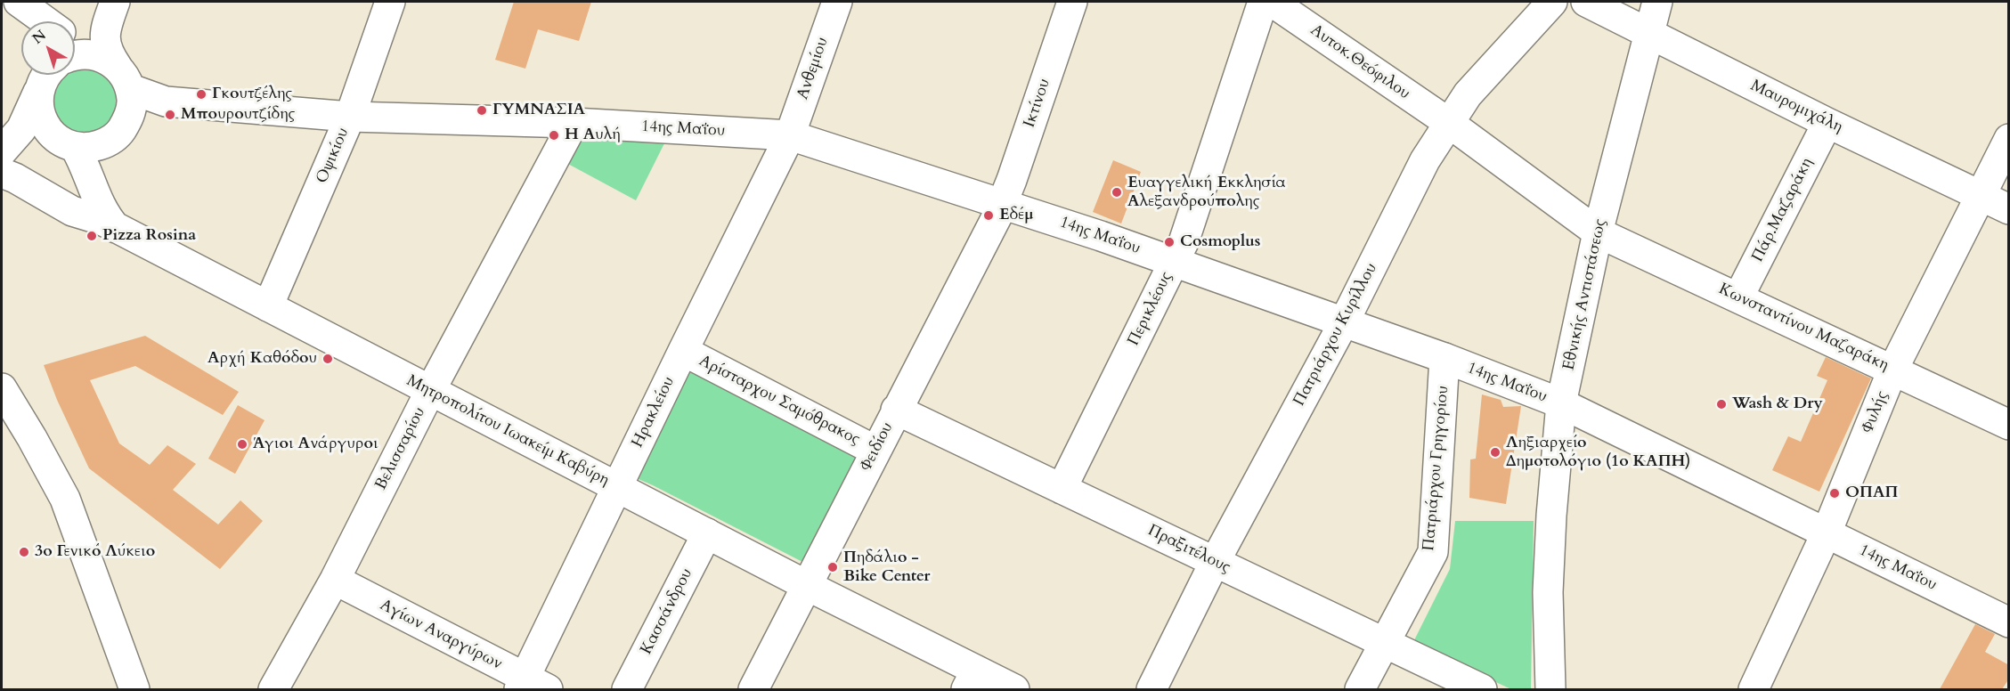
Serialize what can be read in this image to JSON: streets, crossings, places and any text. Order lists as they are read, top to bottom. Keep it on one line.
{"streets":{"street":["Αυτοκ.Θεόφιλου","Ανθεμίου","Ικτίνου","Μαυρομιχάλη","14ης Μαΐου","Οψικίου","Πάρ.Μαζαράκη","Εθνικής Αντιστάσεως","Περικλέους","Κωνσταντίνου Μαζαράκη","Πατριάρχου Κυρίλλου","Αρίσταρχου Σαμόθρακος","Ηρακλείου","Φυλής","Μητροπολίτου Ιωακείμ Καβύρη","Φειδίου","Βελισσαρίου","Πατριάρχου Γρηγορίου","Πραξιτέλους","Κασσάνδρου","Αγίων Αναργύρων"]},"crossings":[["Αυτοκ.Θεόφιλου","Εθνικής Αντιστάσεως"],["Αυτοκ.Θεόφιλου","Κωνσταντίνου Μαζαράκη"],["Αυτοκ.Θεόφιλου","Πατριάρχου Κυρίλλου"],["Ανθεμίου","14ης Μαΐου"],["Ανθεμίου","Ηρακλείου"],["Ικτίνου","14ης Μαΐου"],["Ικτίνου","Φειδίου"],["Μαυρομιχάλη","Πάρ.Μαζαράκη"],["Μαυρομιχάλη","Εθνικής Αντιστάσεως"],["Μαυρομιχάλη","Φυλής"],["14ης Μαΐου","Οψικίου"],["14ης Μαΐου","Εθνικής Αντιστάσεως"],["14ης Μαΐου","Περικλέους"],["14ης Μαΐου","Πατριάρχου Κυρίλλου"],["14ης Μαΐου","Ηρακλείου"],["14ης Μαΐου","Φυλής"],["14ης Μαΐου","Φειδίου"],["14ης Μαΐου","Βελισσαρίου"],["14ης Μαΐου","Πατριάρχου Γρηγορίου"],["Οψικίου","Μητροπολίτου Ιωακείμ Καβύρη"],["Πάρ.Μαζαράκη","Κωνσταντίνου Μαζαράκη"],["Εθνικής Αντιστάσεως","Κωνσταντίνου Μαζαράκη"],["Περικλέους","Πραξιτέλους"],["Κωνσταντίνου Μαζαράκη","Φυλής"],["Πατριάρχου Κυρίλλου","Πραξιτέλους"],["Αρίσταρχου Σαμόθρακος","Ηρακλείου"],["Αρίσταρχου Σαμόθρακος","Φειδίου"],["Ηρακλείου","Μητροπολίτου Ιωακείμ Καβύρη"],["Ηρακλείου","Αγίων Αναργύρων"],["Μητροπολίτου Ιωακείμ Καβύρη","Φειδίου"],["Μητροπολίτου Ιωακείμ Καβύρη","Βελισσαρίου"],["Μητροπολίτου Ιωακείμ Καβύρη","Κασσάνδρου"],["Φειδίου","Πραξιτέλους"],["Βελισσαρίου","Αγίων Αναργύρων"],["Πατριάρχου Γρηγορίου","Πραξιτέλους"]],"places":["Γκουτζέλης","ΓΥΜΝΑΣΙΑ","Μπουρουτζίδης","Η Αυλή","Ευαγγελική Εκκλησία Αλεξανδρούπολης","Εδέμ","Pizza Rosina","Cosmoplus","Αρχή Καθόδου","Wash & Dry","Άγιοι Ανάργυροι","Ληξιαρχείο Δημοτολόγιο (1ο ΚΑΠΗ)","ΟΠΑΠ","3o Γενικό Λύκειο","Πηδάλιo - Bike Center"],"north":"top left"}
